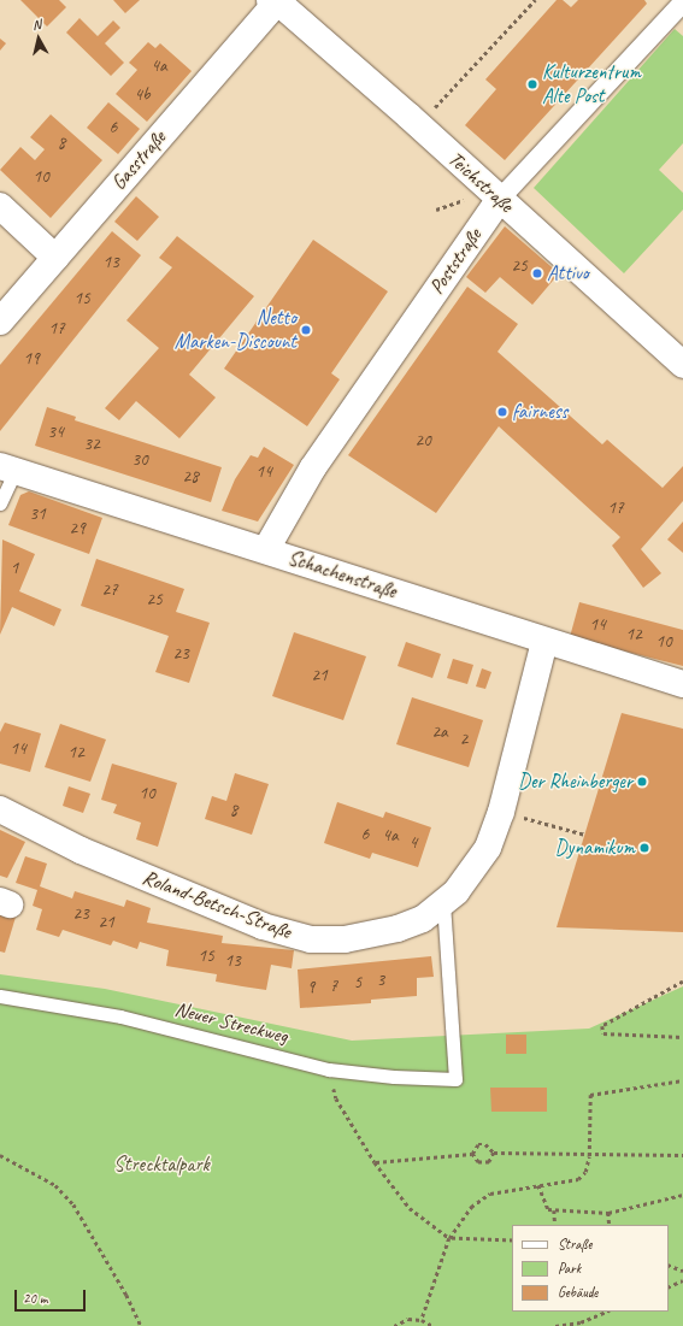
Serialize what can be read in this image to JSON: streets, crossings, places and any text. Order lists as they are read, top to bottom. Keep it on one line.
{"streets":{"street":["Gasstraße","Teichstraße","Poststraße","Schachenstraße","Roland-Betsch-Straße"],"lane":["Neuer Streckweg"]},"crossings":[["Gasstraße","Teichstraße"],["Teichstraße","Poststraße"],["Poststraße","Schachenstraße"],["Schachenstraße","Roland-Betsch-Straße"],["Roland-Betsch-Straße","Neuer Streckweg"]],"parks":["Strecktalpark"],"places":["Kulturzentrum Alte Post","Attivo","Netto Marken-Discount","fairness","Der Rheinberger","Dynamikum"],"house_numbers":["4a","4b","6","8","10","13","25","15","17","19","34","20","32","30","14","28","17","31","29","1","27","25","14","12","10","23","21","2a","2","14","12","10","8","6","4a","4","23","21","15","13","3","5","7","9"],"legend":["Straße","Park","Gebäude"],"scale_bar":"20 m","north":"top"}
